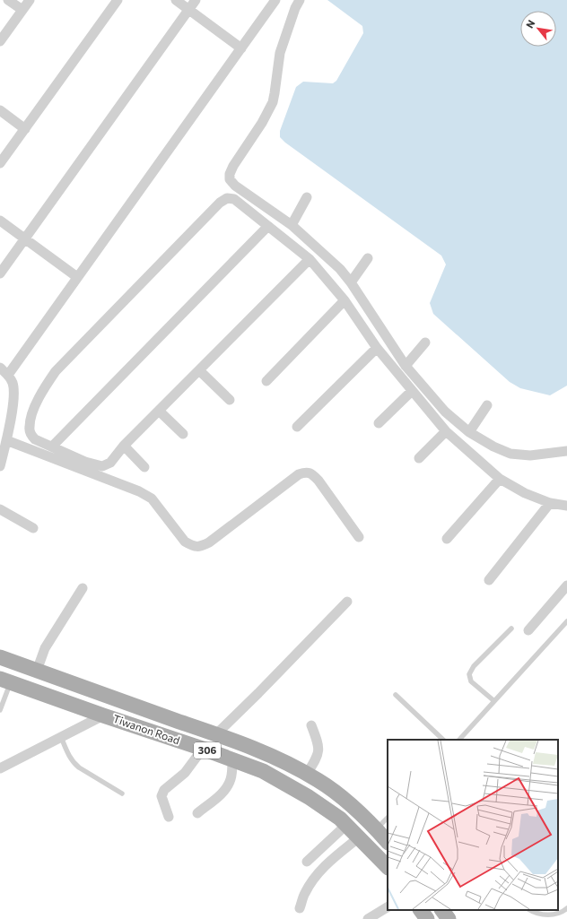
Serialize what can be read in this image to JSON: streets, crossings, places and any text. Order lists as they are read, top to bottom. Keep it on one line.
{"streets":{"main road":["Tiwanon Road","306"]},"north":"top left"}
